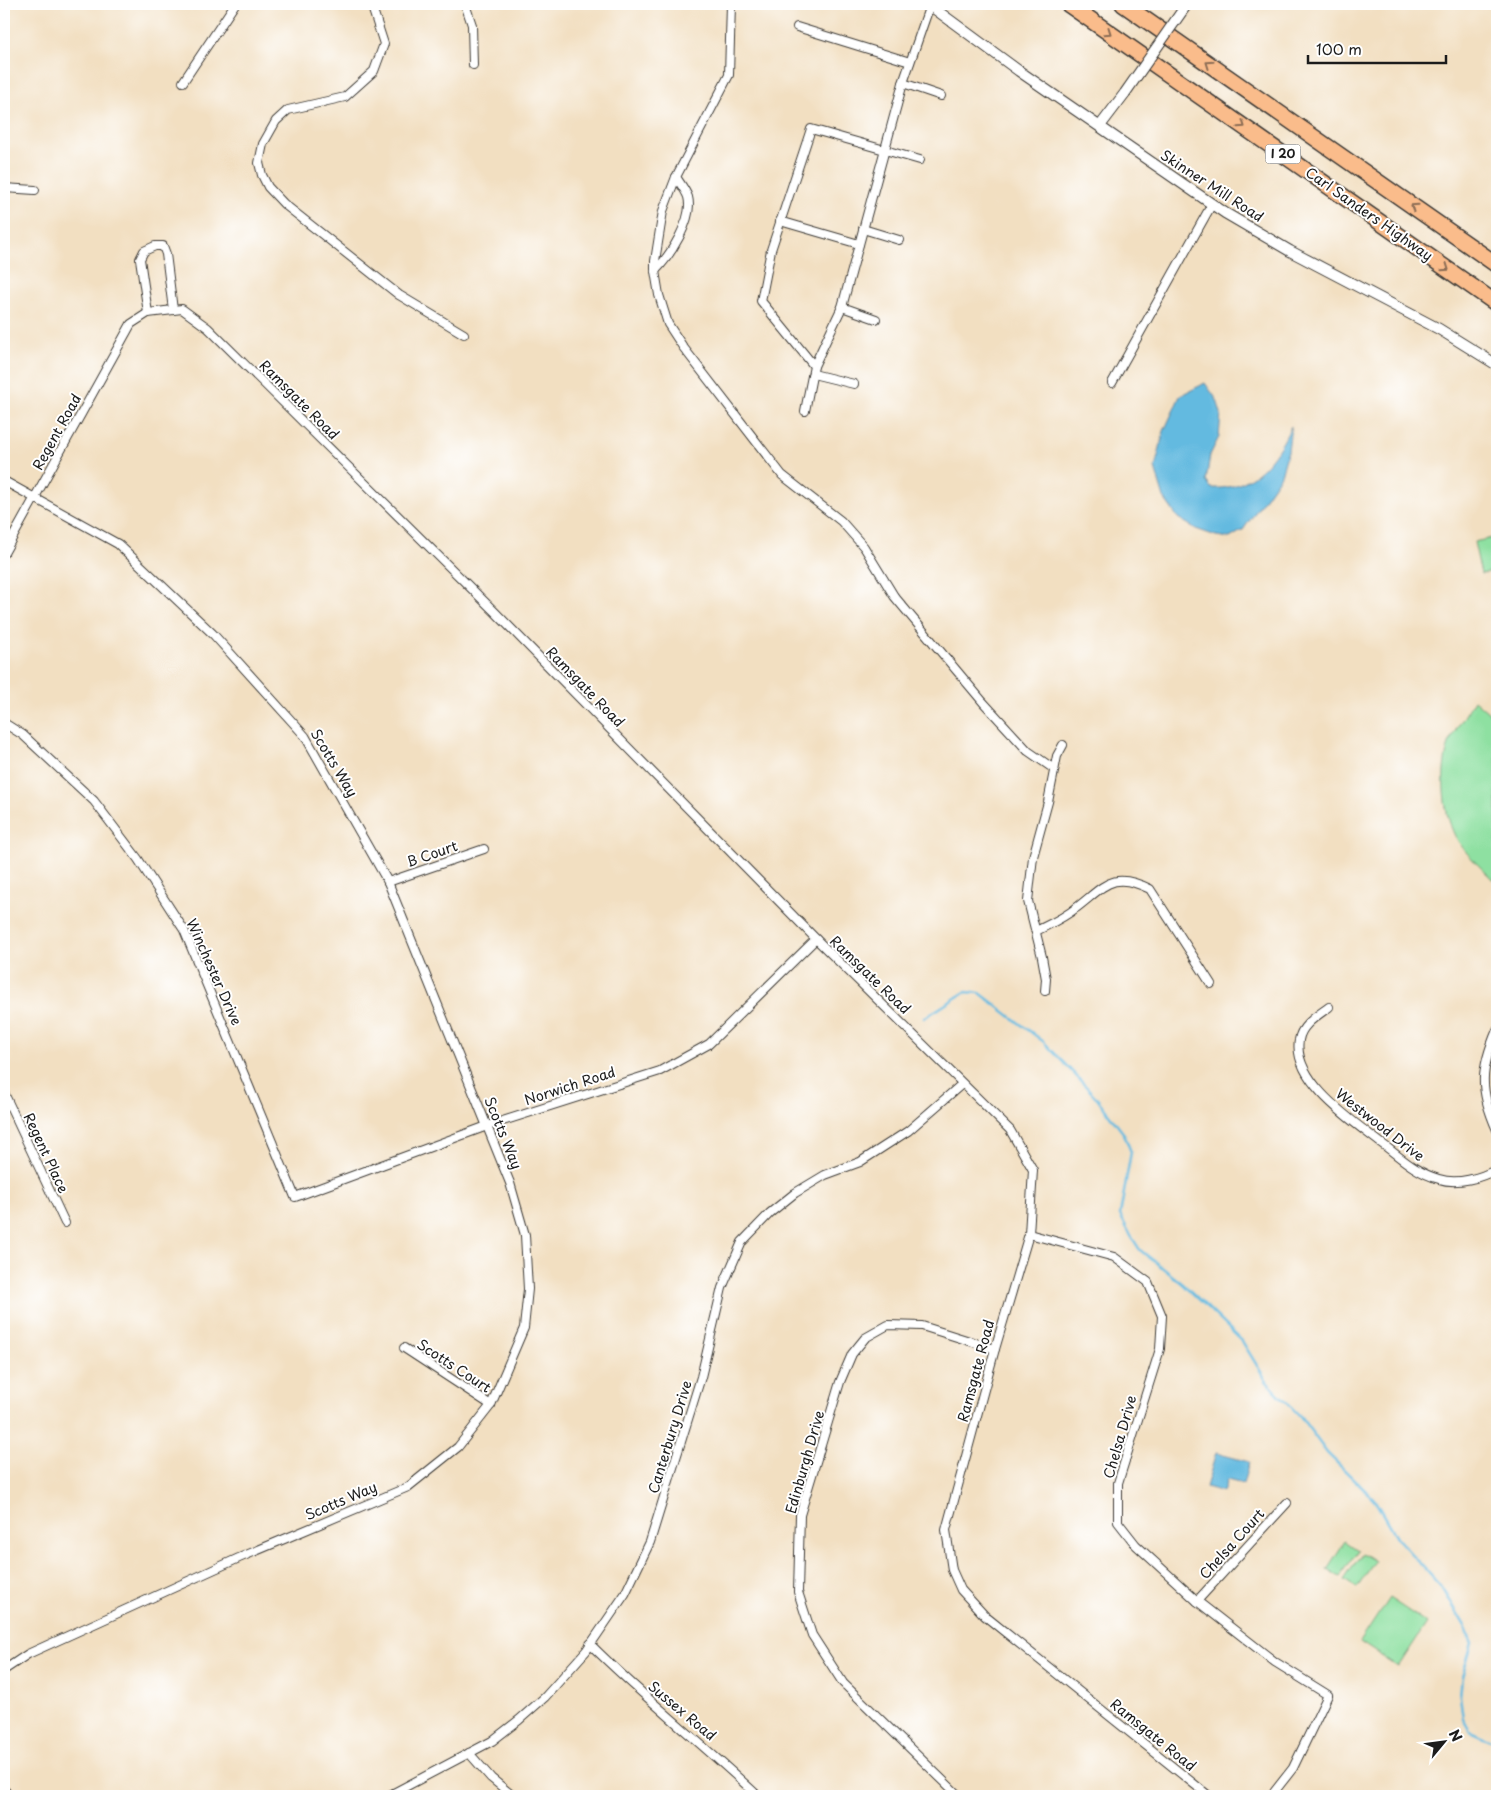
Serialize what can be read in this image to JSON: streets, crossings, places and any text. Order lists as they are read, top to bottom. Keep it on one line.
{"streets":{"highway":["I 20","Carl Sanders Highway"],"street":["Skinner Mill Road","Ramsgate Road","Regent Road","Scotts Way","B Court","Winchester Drive","Norwich Road","Westwood Drive","Regent Place","Scotts Court","Canterbury Drive","Chelsa Drive","Edinburgh Drive","Chelsa Court","Sussex Road"]},"crossings":[["Ramsgate Road","Regent Road"],["Ramsgate Road","Norwich Road"],["Ramsgate Road","Canterbury Drive"],["Ramsgate Road","Chelsa Drive"],["Ramsgate Road","Edinburgh Drive"],["Regent Road","Scotts Way"],["Scotts Way","B Court"],["Scotts Way","Norwich Road"],["Scotts Way","Scotts Court"],["Winchester Drive","Norwich Road"],["Canterbury Drive","Sussex Road"],["Chelsa Drive","Chelsa Court"]],"scale_bar":"100 m","north":"top right"}
